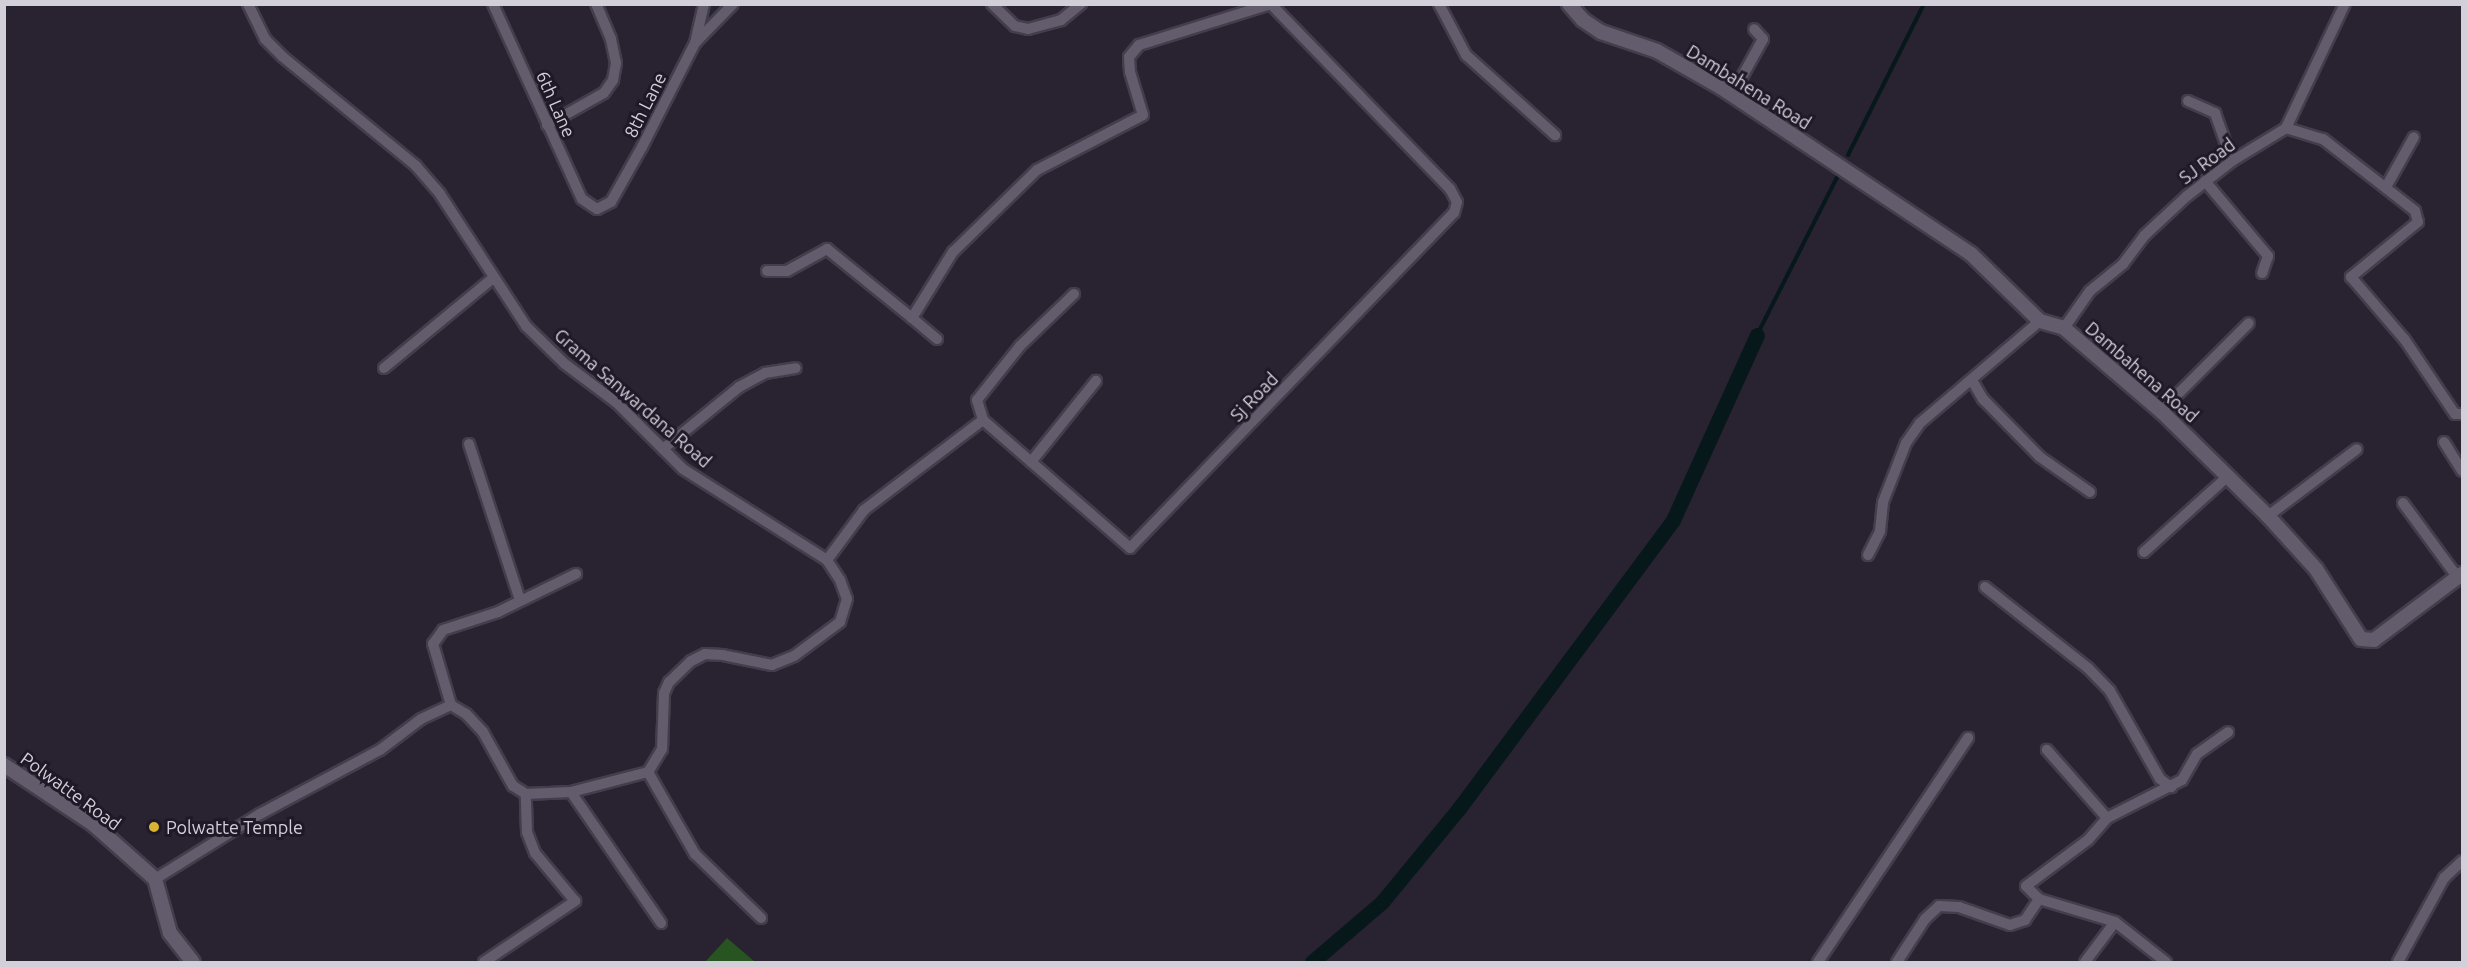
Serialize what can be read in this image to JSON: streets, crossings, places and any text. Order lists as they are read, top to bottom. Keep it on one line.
{"streets":{"street":["Dambahena Road","6th Lane","8th Lane","SJ Road","Sj Road","Grama Sanwardana Road","Polwatte Road"]},"crossings":[["Dambahena Road","SJ Road"],["6th Lane","8th Lane"]],"places":["Polwatte Temple"]}
